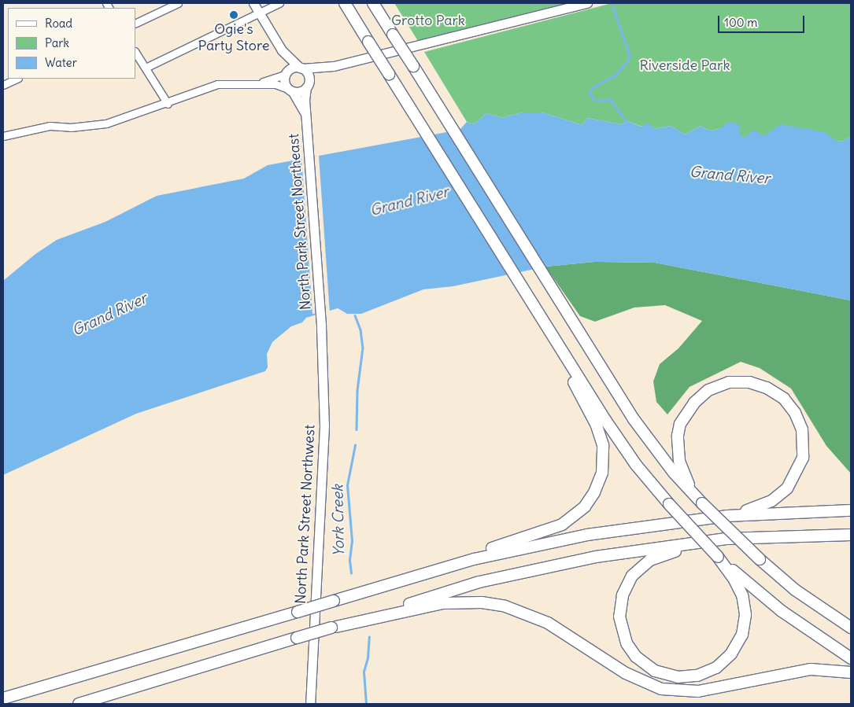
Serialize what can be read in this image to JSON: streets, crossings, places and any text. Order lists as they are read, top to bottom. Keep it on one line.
{"streets":{"main road":["North Park Street Northeast","North Park Street Northwest"]},"crossings":[["North Park Street Northeast","North Park Street Northwest"]],"water":["Grand River","York Creek"],"parks":["Grotto Park","Riverside Park"],"places":["Ogie's Party Store"],"legend":["Road","Park","Water"],"scale_bar":"100 m"}
